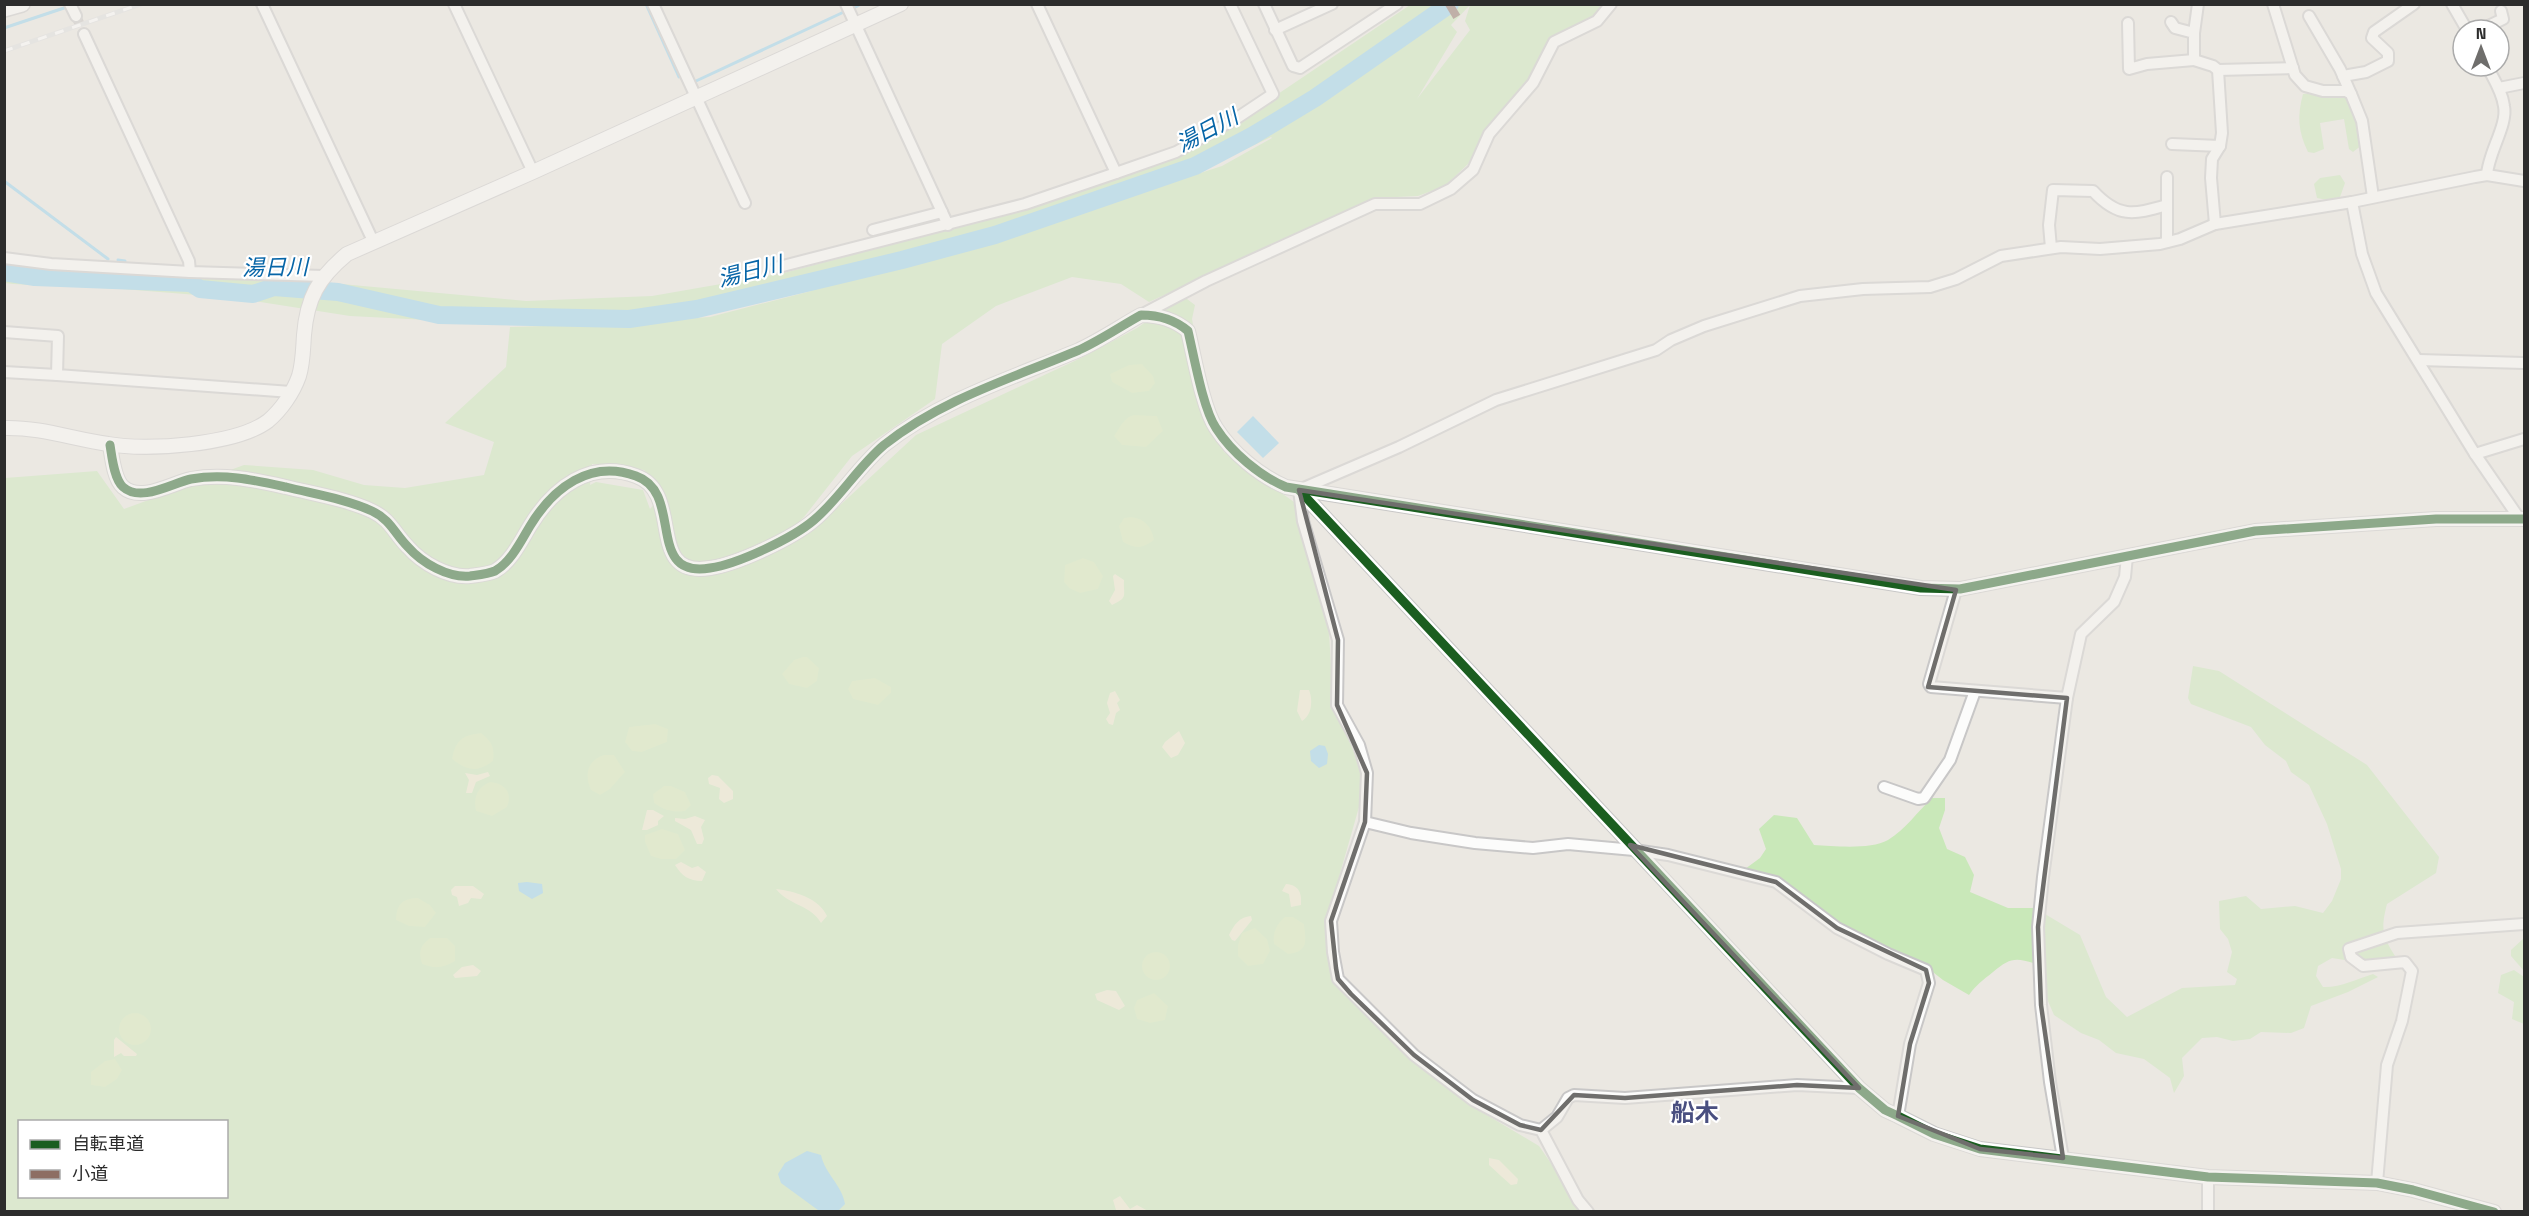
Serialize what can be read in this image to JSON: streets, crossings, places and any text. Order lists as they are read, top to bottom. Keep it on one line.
{"districts":["船木"],"water":["湯日川"],"legend":["自転車道","小道"],"north":"top"}
